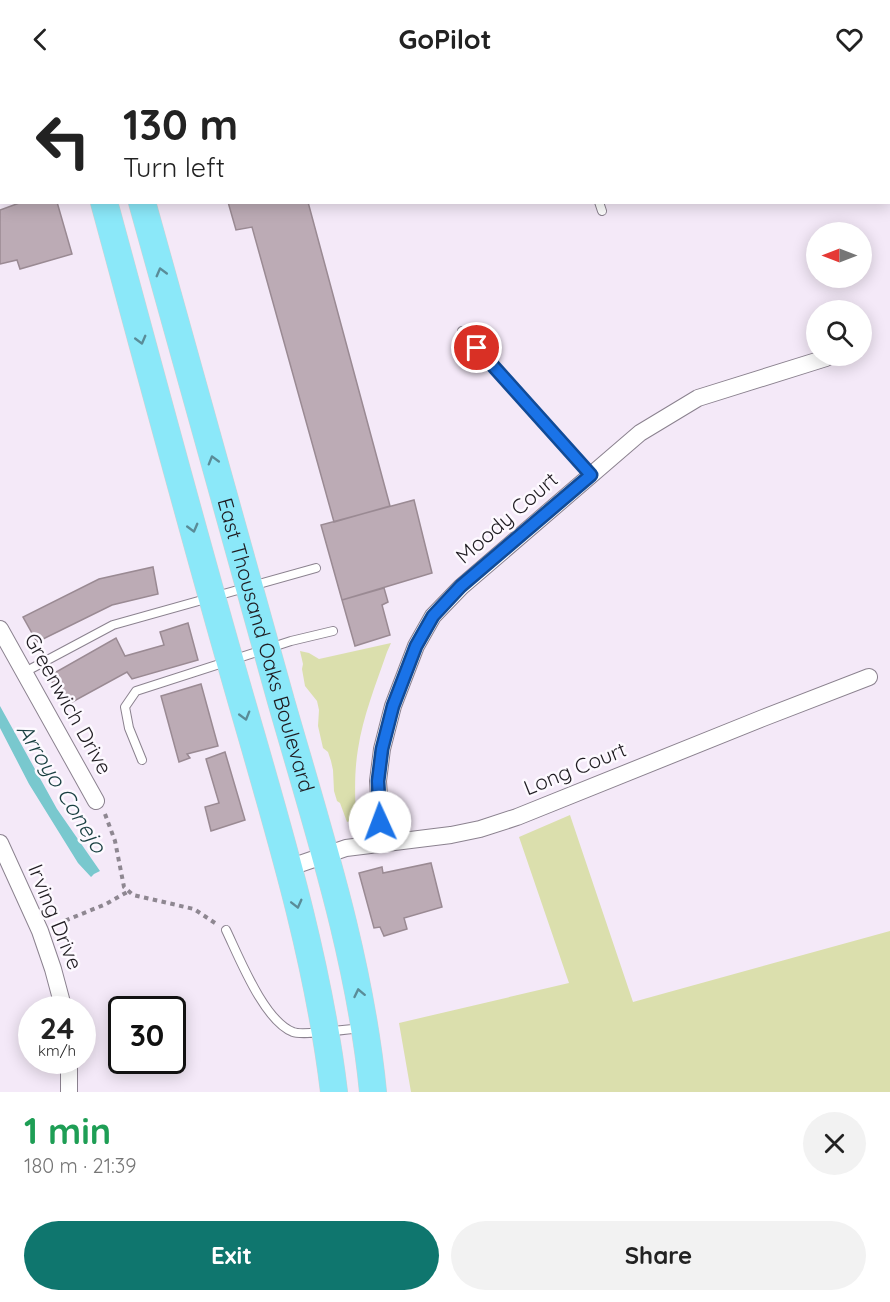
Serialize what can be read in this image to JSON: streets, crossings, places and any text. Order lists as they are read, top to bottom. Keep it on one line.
{"streets":{"main road":["East Thousand Oaks Boulevard"],"street":["Moody Court","Greenwich Drive","Long Court","Irving Drive"]},"crossings":[["Moody Court","Long Court"],["East Thousand Oaks Boulevard","Long Court"]],"water":["Arroyo Conejo"],"north":"left","page":{"header":"GoPilot","turn":["130 m","Turn left"],"speed":"24 km/h","limit":"30","heading":["1 min","180 m · 21:39"],"buttons":["Exit","Share"]}}
